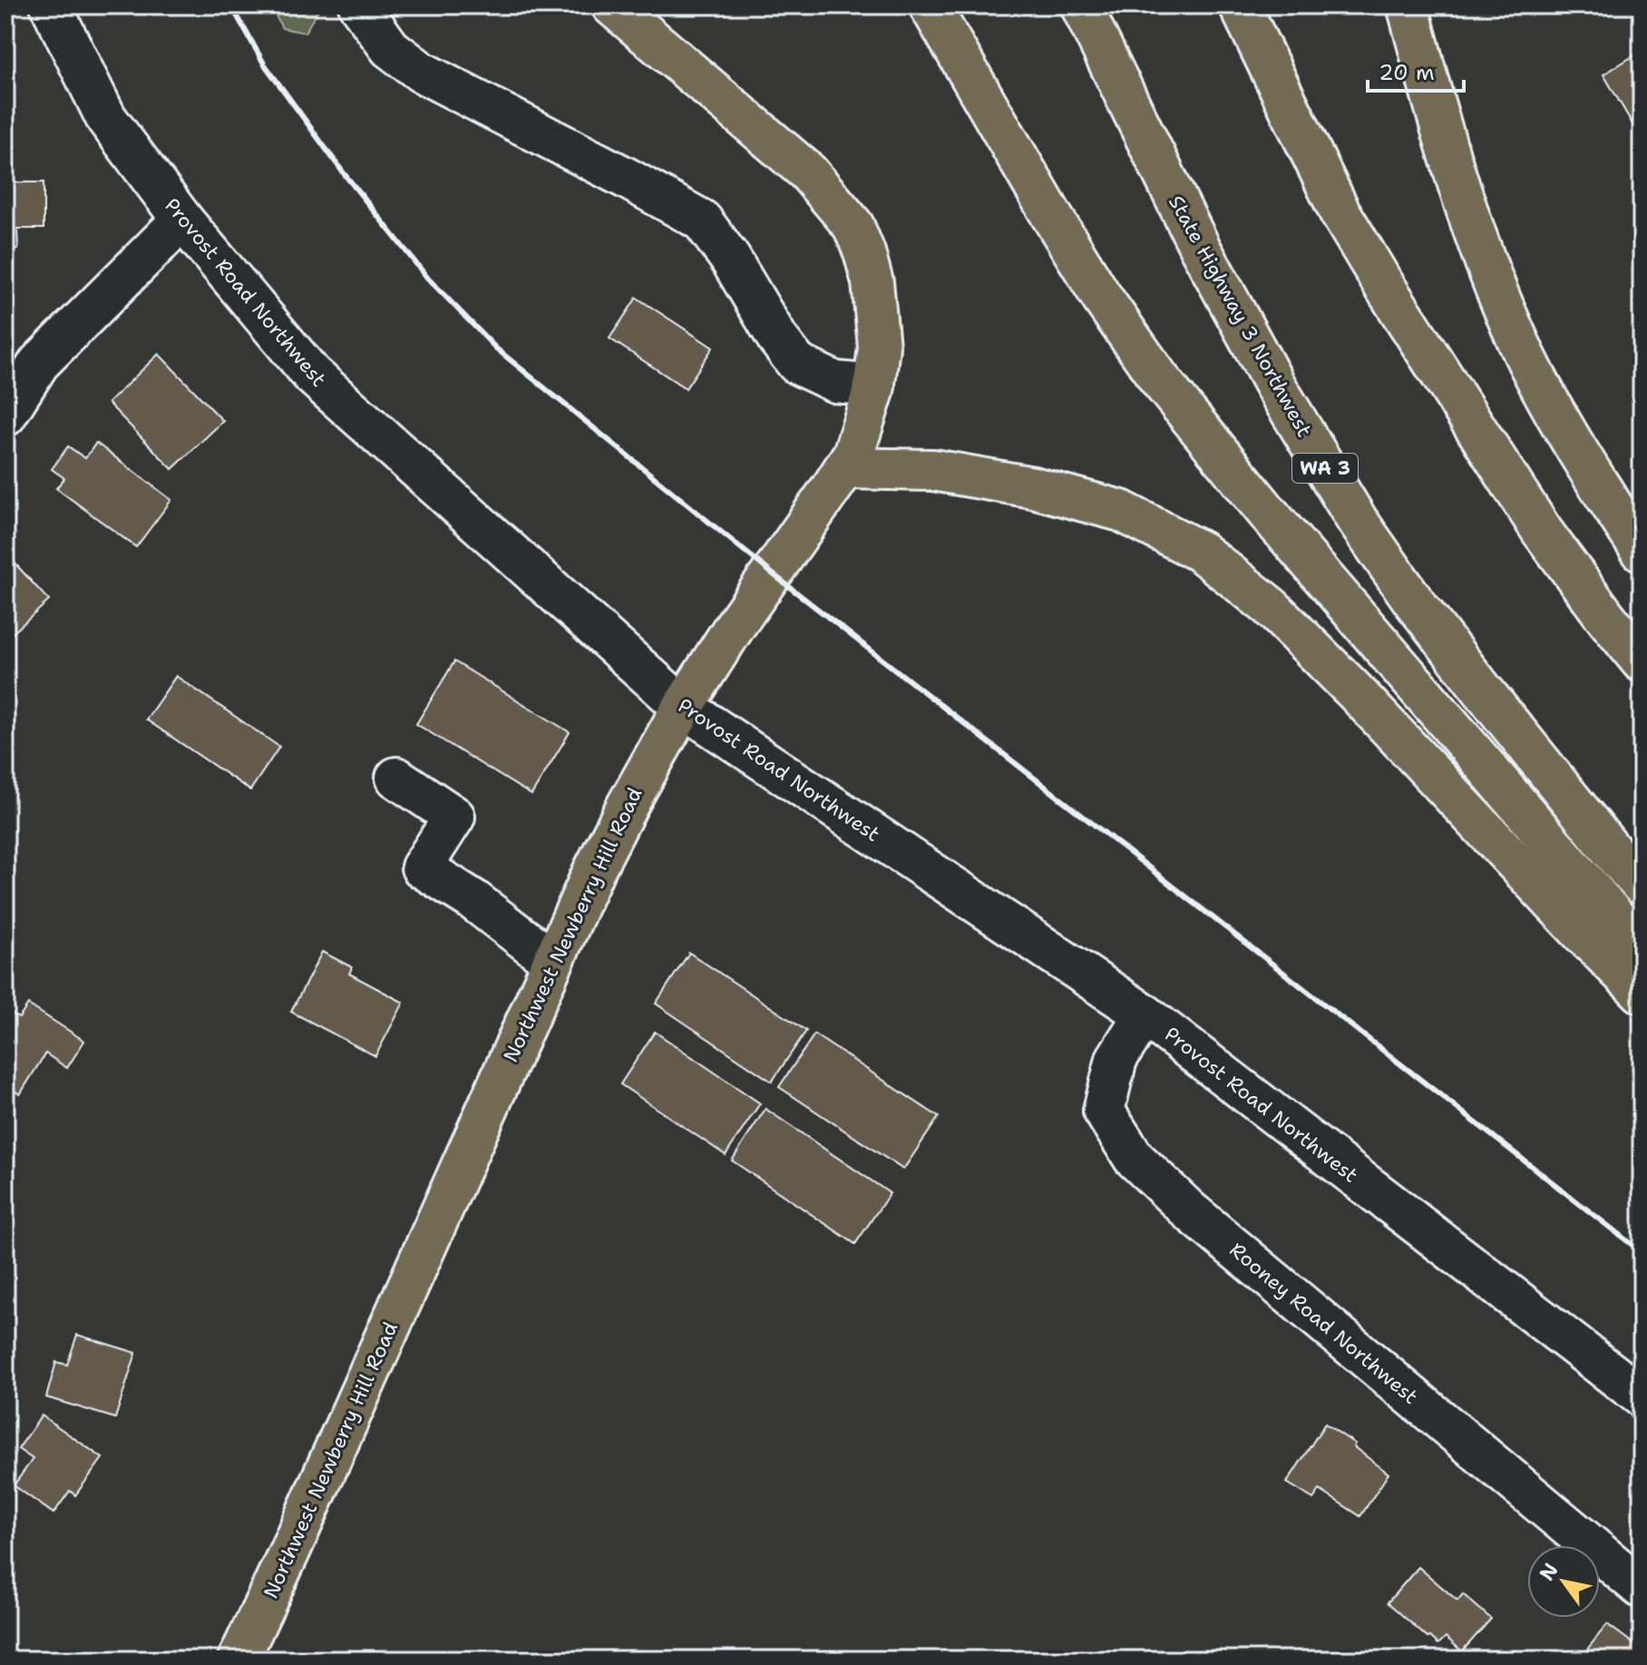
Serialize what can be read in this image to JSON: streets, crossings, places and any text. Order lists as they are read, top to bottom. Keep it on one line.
{"streets":{"main road":["State Highway 3 Northwest","WA 3","Northwest Newberry Hill Road"],"street":["Provost Road Northwest","Rooney Road Northwest"]},"crossings":[["Provost Road Northwest","Northwest Newberry Hill Road"],["Provost Road Northwest","Rooney Road Northwest"]],"scale_bar":"20 m","north":"top left"}
